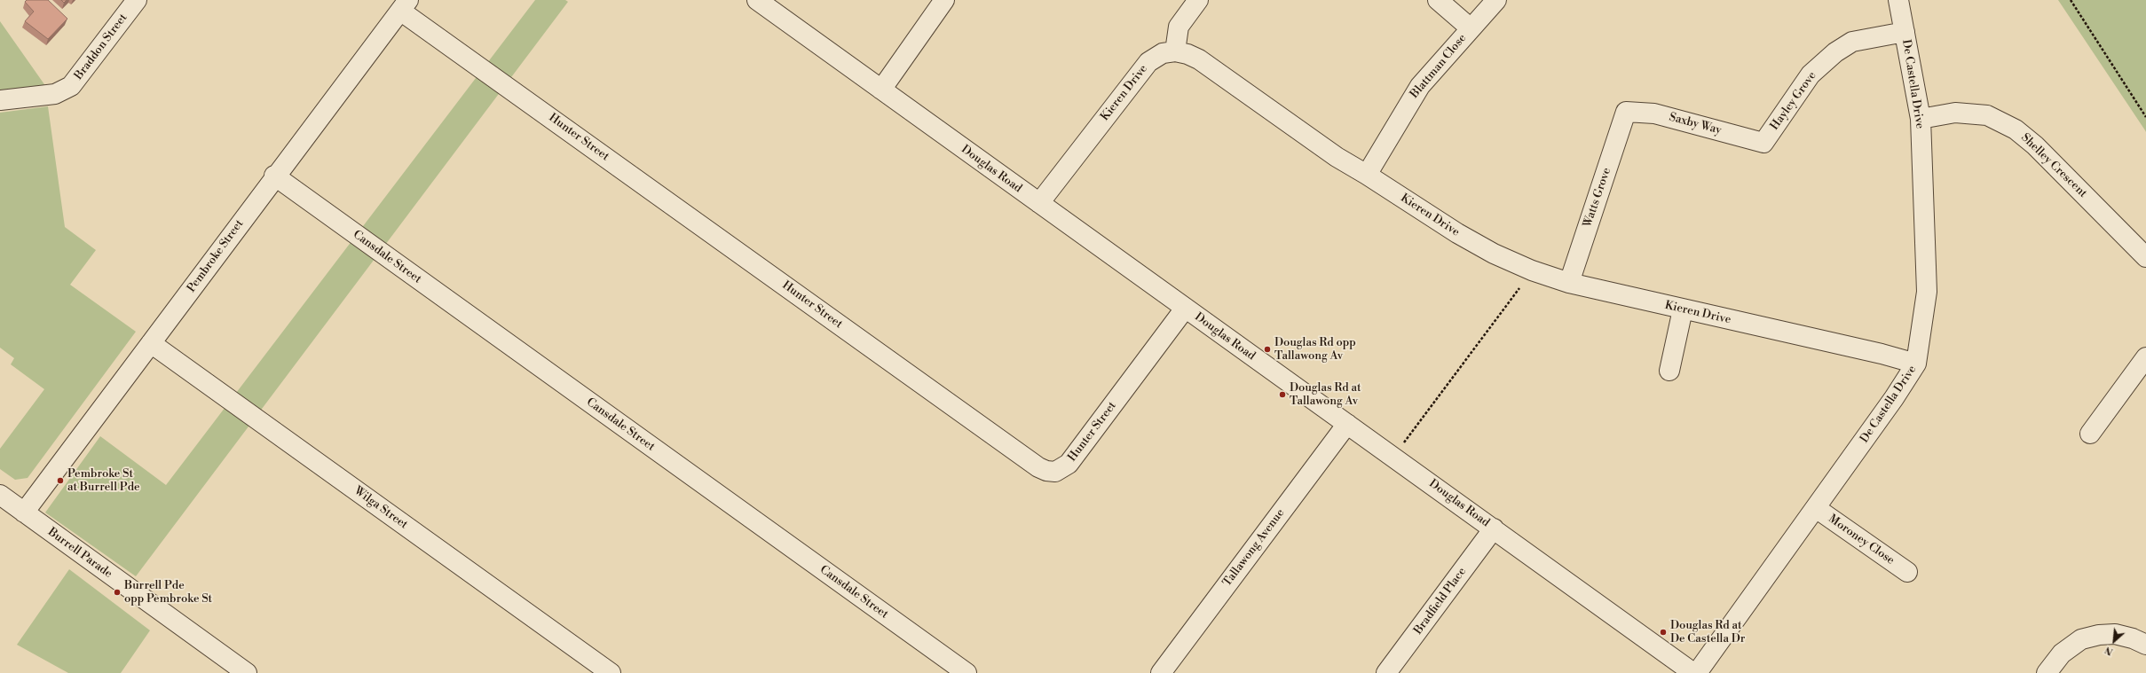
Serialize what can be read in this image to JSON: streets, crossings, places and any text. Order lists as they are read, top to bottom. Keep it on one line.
{"streets":{"street":["Braddon Street","Blattman Close","De Castella Drive","Kieren Drive","Hayley Grove","Saxby Way","Hunter Street","Shelley Crescent","Douglas Road","Watts Grove","Pembroke Street","Cansdale Street","Wilga Street","Moroney Close","Tallawong Avenue","Burrell Parade","Bradfield Place"]},"crossings":[["Blattman Close","Kieren Drive"],["De Castella Drive","Kieren Drive"],["De Castella Drive","Hayley Grove"],["De Castella Drive","Shelley Crescent"],["De Castella Drive","Moroney Close"],["Kieren Drive","Douglas Road"],["Kieren Drive","Watts Grove"],["Hayley Grove","Saxby Way"],["Saxby Way","Watts Grove"],["Hunter Street","Douglas Road"],["Hunter Street","Pembroke Street"],["Douglas Road","Tallawong Avenue"],["Douglas Road","Bradfield Place"],["Pembroke Street","Cansdale Street"],["Pembroke Street","Wilga Street"],["Pembroke Street","Burrell Parade"]],"places":["Douglas Rd opp Tallawong Av","Douglas Rd at Tallawong Av","Pembroke St at Burrell Pde","Burrell Pde opp Pembroke St","Douglas Rd at De Castella Dr"],"north":"bottom left"}
